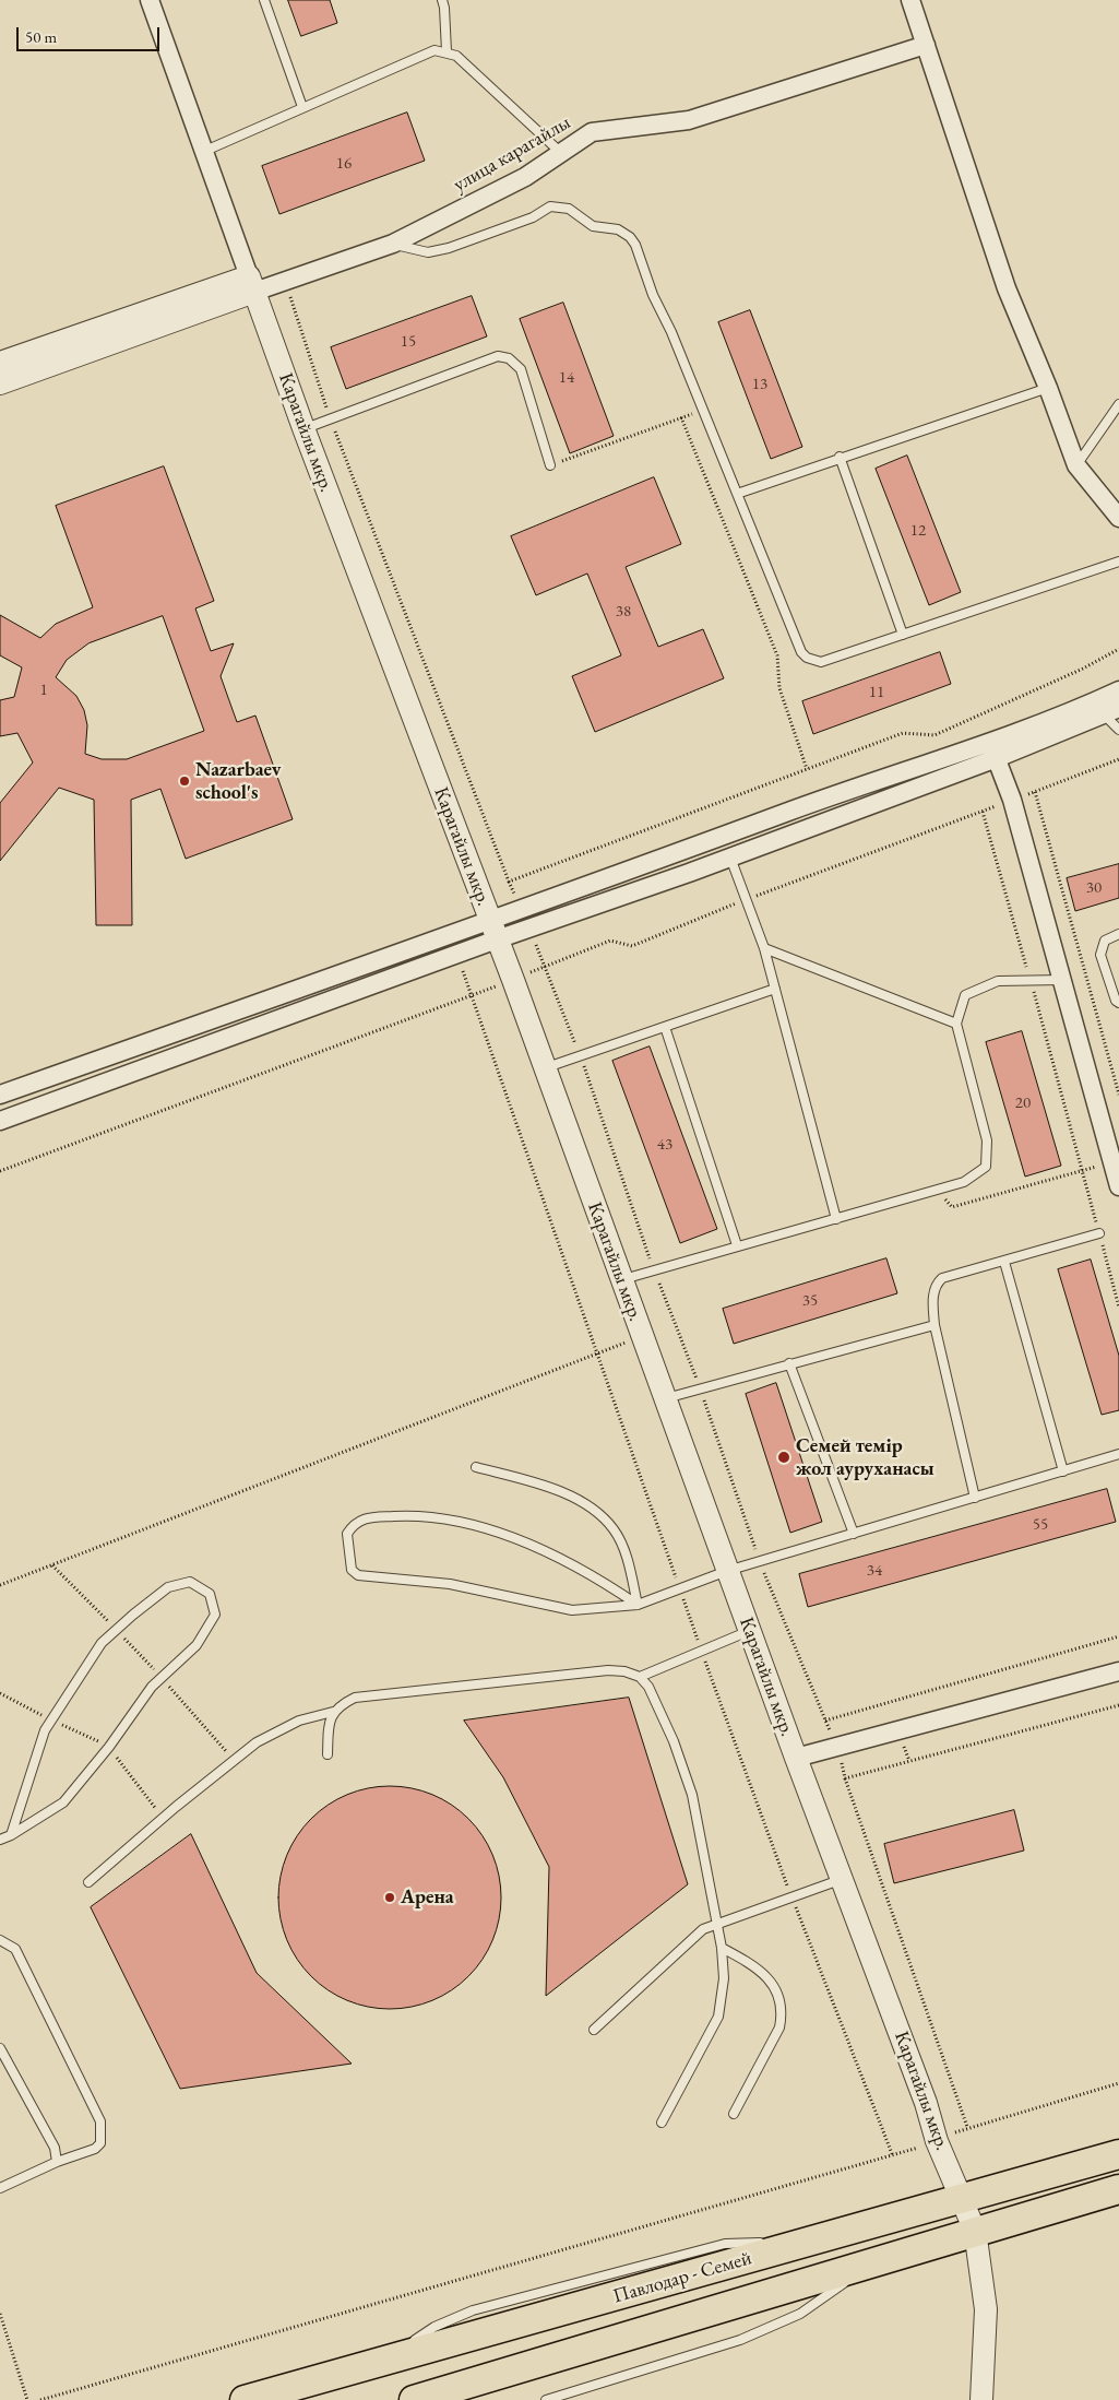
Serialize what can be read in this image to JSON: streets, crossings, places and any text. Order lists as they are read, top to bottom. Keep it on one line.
{"streets":{"highway":["Павлодар - Семей"],"street":["улица карагайлы","Карагайлы мкр."]},"crossings":[["улица карагайлы","Карагайлы мкр."],["Карагайлы мкр.","Павлодар - Семей"]],"places":["Nazarbaev school's","Семей темір жол ауруханасы","Арена"],"house_numbers":["16","15","14","13","12","38","1","11","30","20","43","35","55","34"],"scale_bar":"50 m"}
